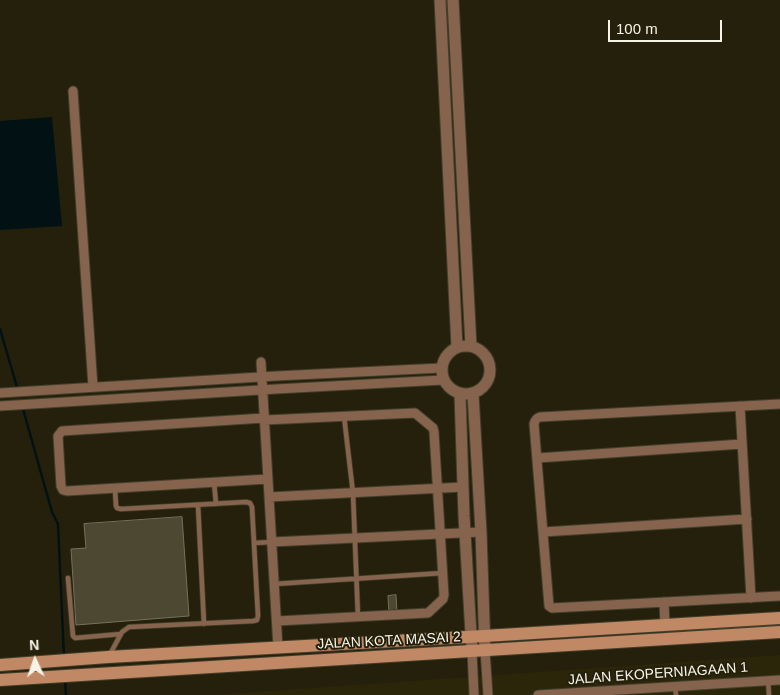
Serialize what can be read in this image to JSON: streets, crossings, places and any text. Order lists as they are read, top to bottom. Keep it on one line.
{"streets":{"main road":["JALAN KOTA MASAI 2"],"street":["JALAN EKOPERNIAGAAN 1"]},"scale_bar":"100 m","north":"top"}
